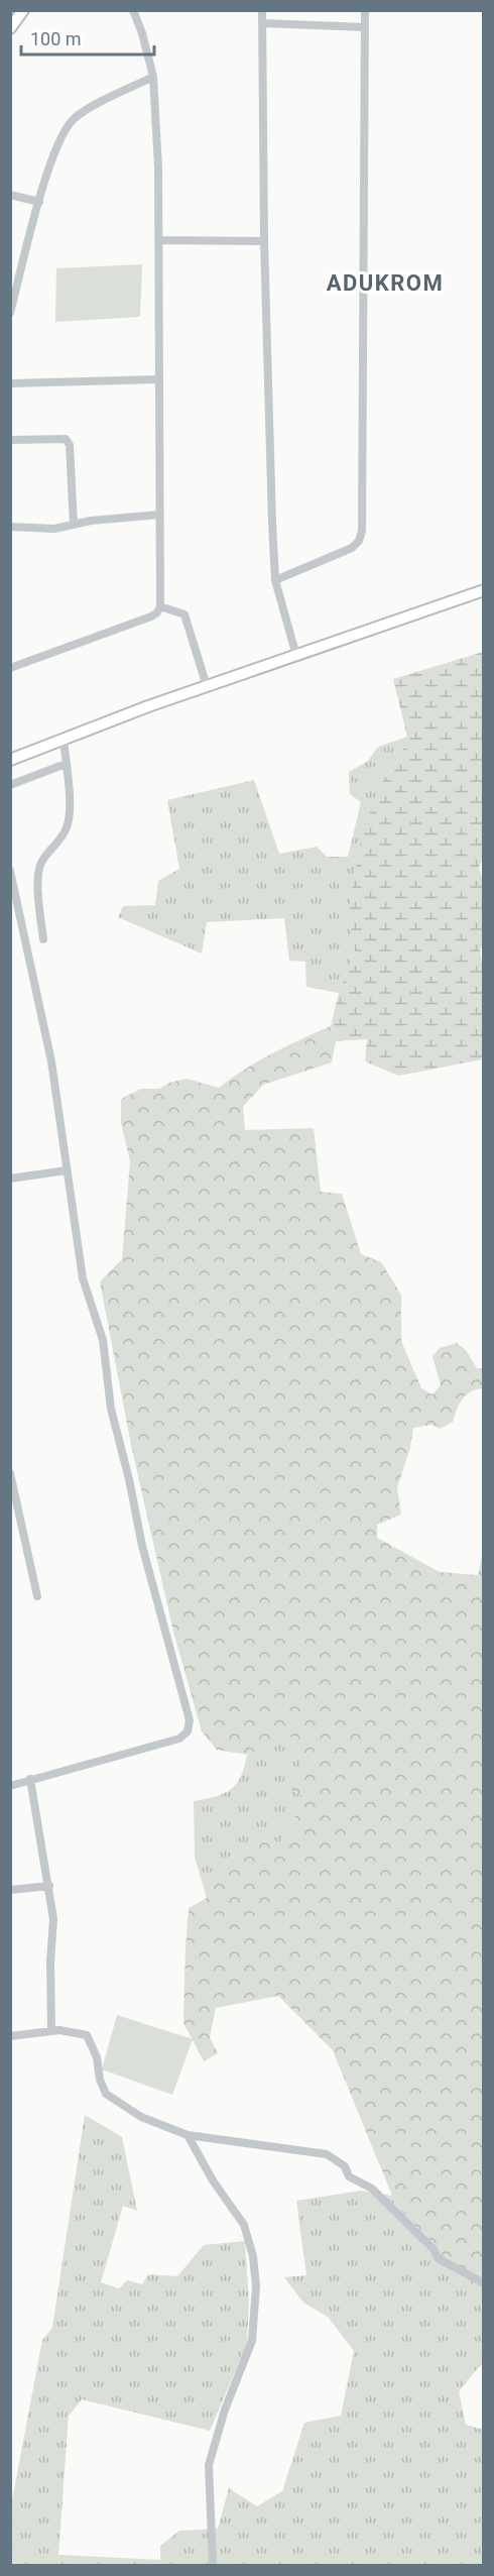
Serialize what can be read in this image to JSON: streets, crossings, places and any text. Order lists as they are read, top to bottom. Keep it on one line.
{"districts":["ADUKROM"],"scale_bar":"100 m"}
